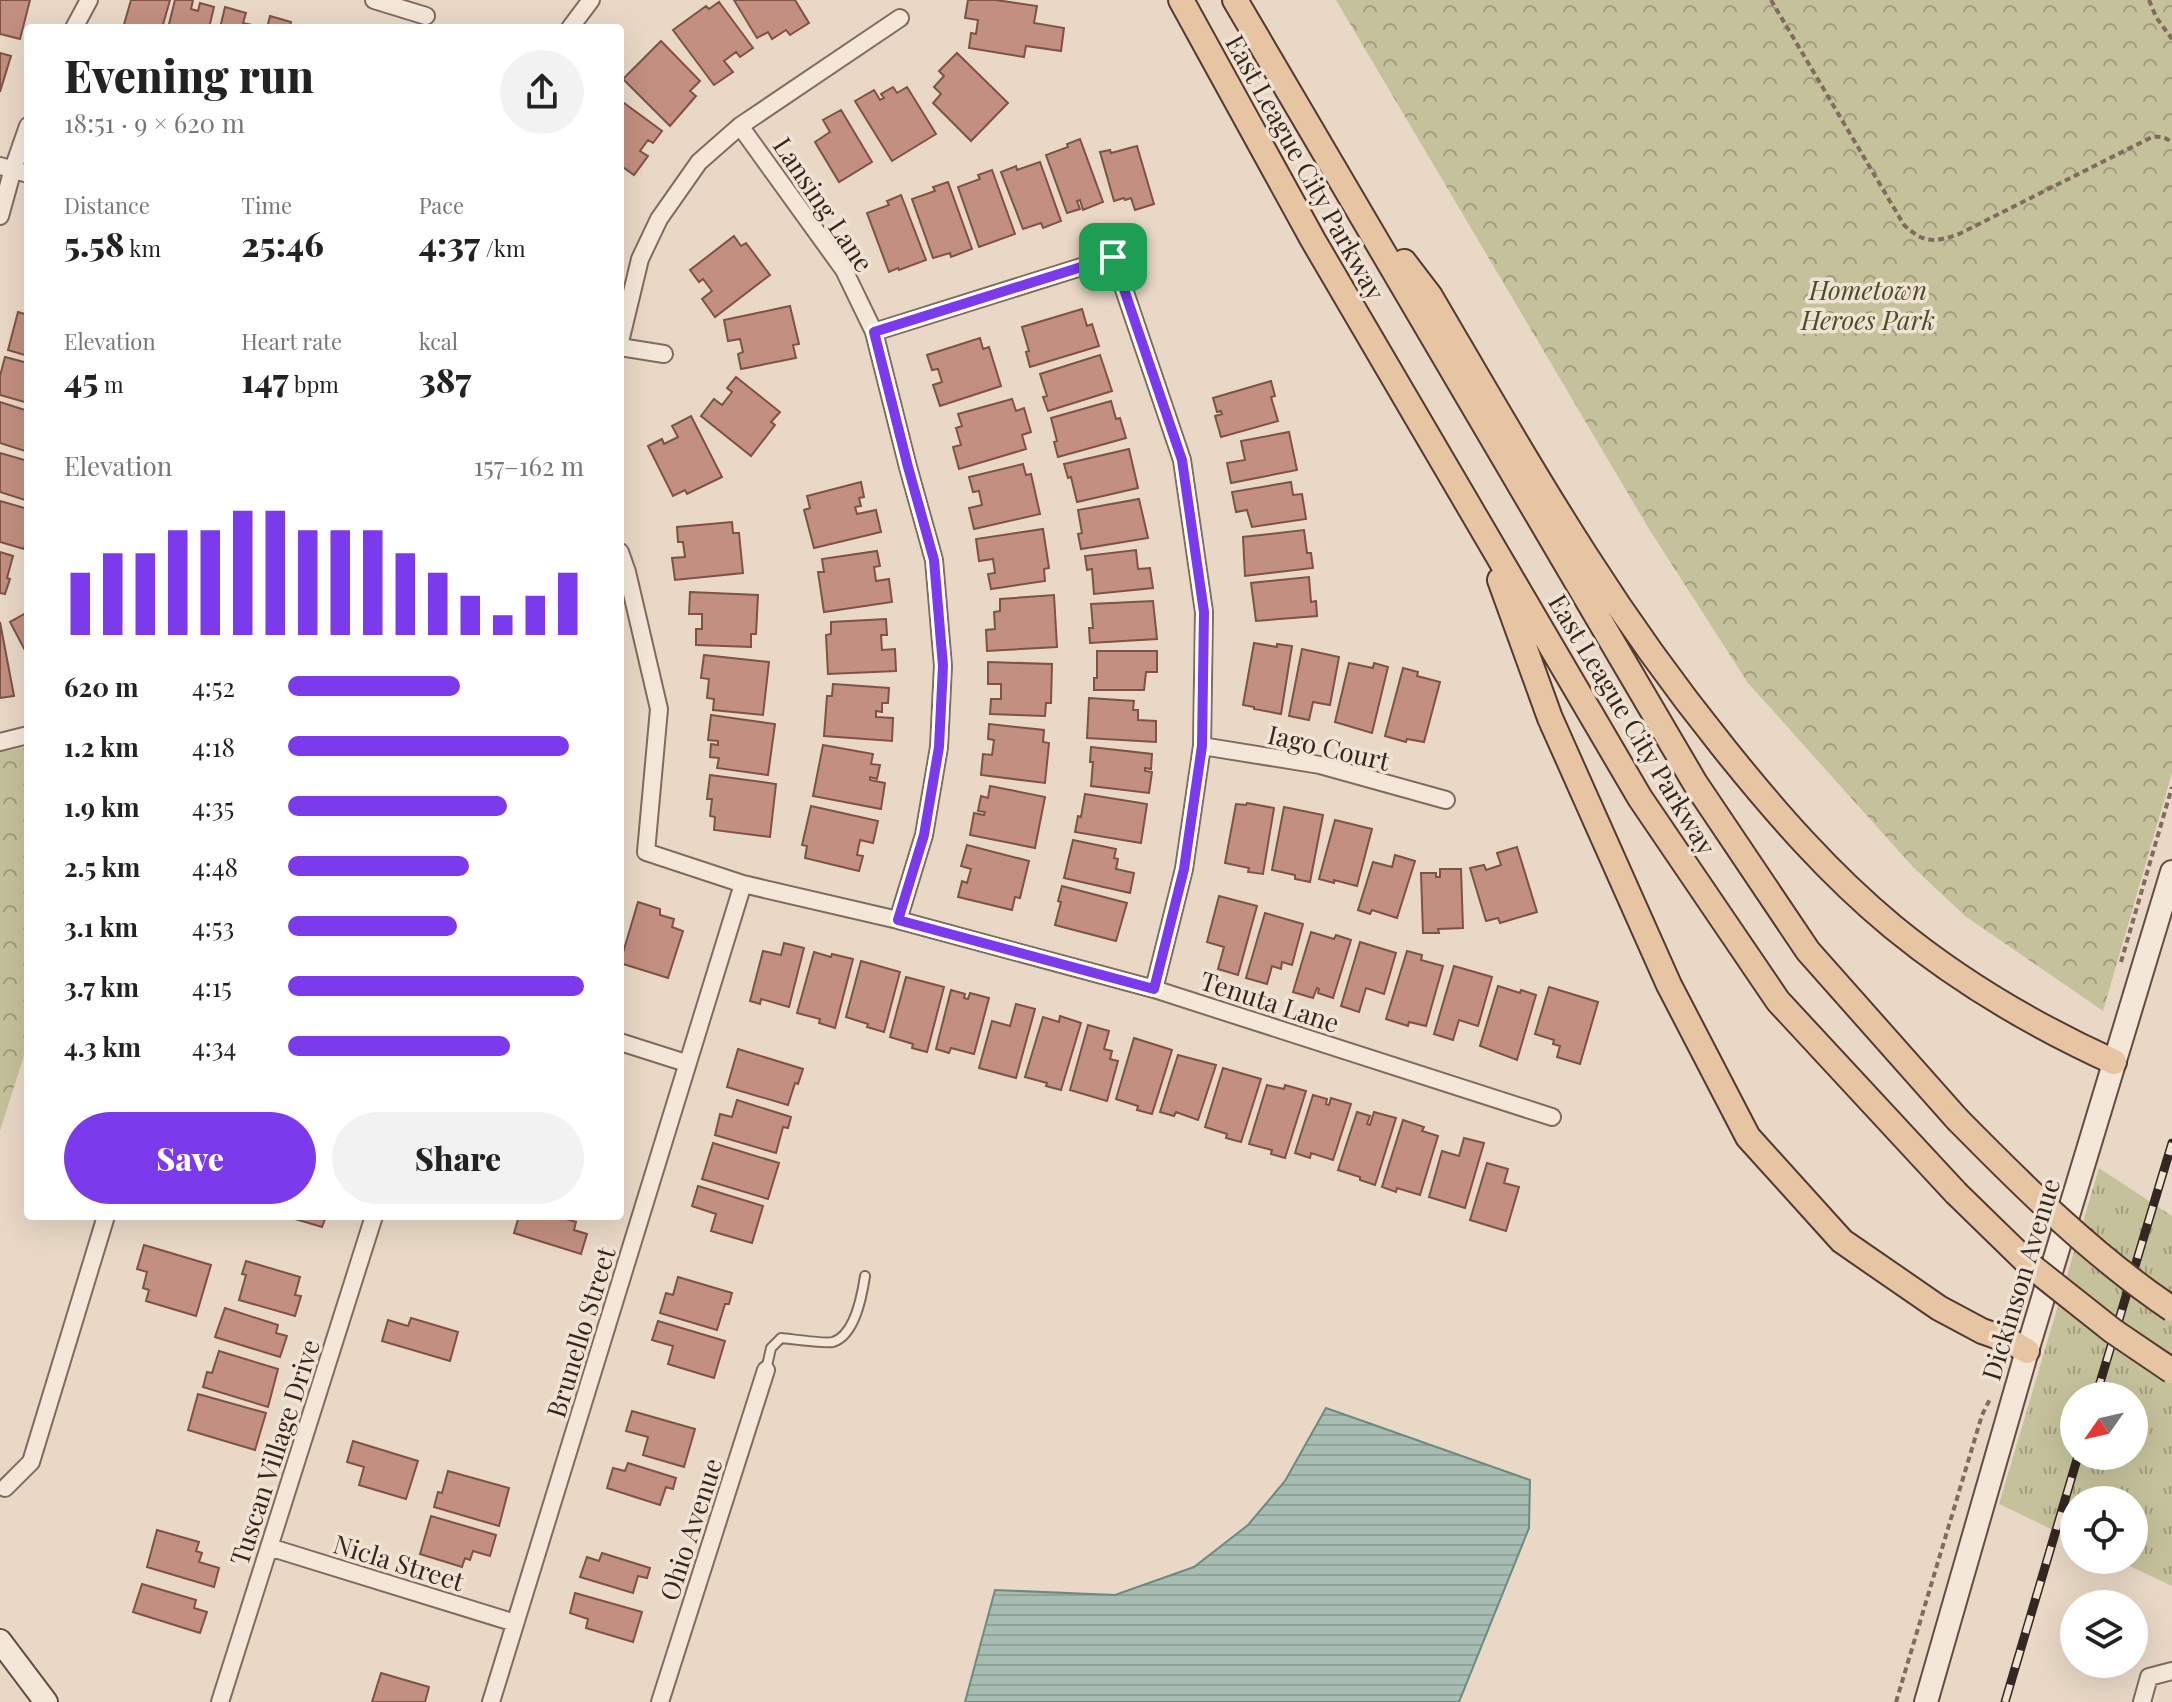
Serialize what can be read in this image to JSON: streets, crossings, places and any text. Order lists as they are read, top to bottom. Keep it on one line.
{"streets":{"main road":["East League City Parkway"],"street":["Lansing Lane","Iago Court","Tenuta Lane","Dickinson Avenue","Brunello Street","Tuscan Village Drive","Ohio Avenue","Nicla Street"]},"crossings":[["Lansing Lane","Tenuta Lane"],["Tenuta Lane","Brunello Street"],["Brunello Street","Nicla Street"],["Tuscan Village Drive","Nicla Street"]],"parks":["Hometown Heroes Park"],"north":"bottom left","page":{"heading":["Evening run","18:51 · 9 × 620 m"],"stats":[["Distance","5.58 km"],["Time","25:46"],["Pace","4:37 /km"],["Elevation","45 m"],["Heart rate","147 bpm"],["kcal","387"]],"chart":["Elevation","157–162 m"],"list":[{"name":"620 m","note":"4:52"},{"name":"1.2 km","note":"4:18"},{"name":"1.9 km","note":"4:35"},{"name":"2.5 km","note":"4:48"},{"name":"3.1 km","note":"4:53"},{"name":"3.7 km","note":"4:15"},{"name":"4.3 km","note":"4:34"}],"buttons":["Save","Share"]}}
